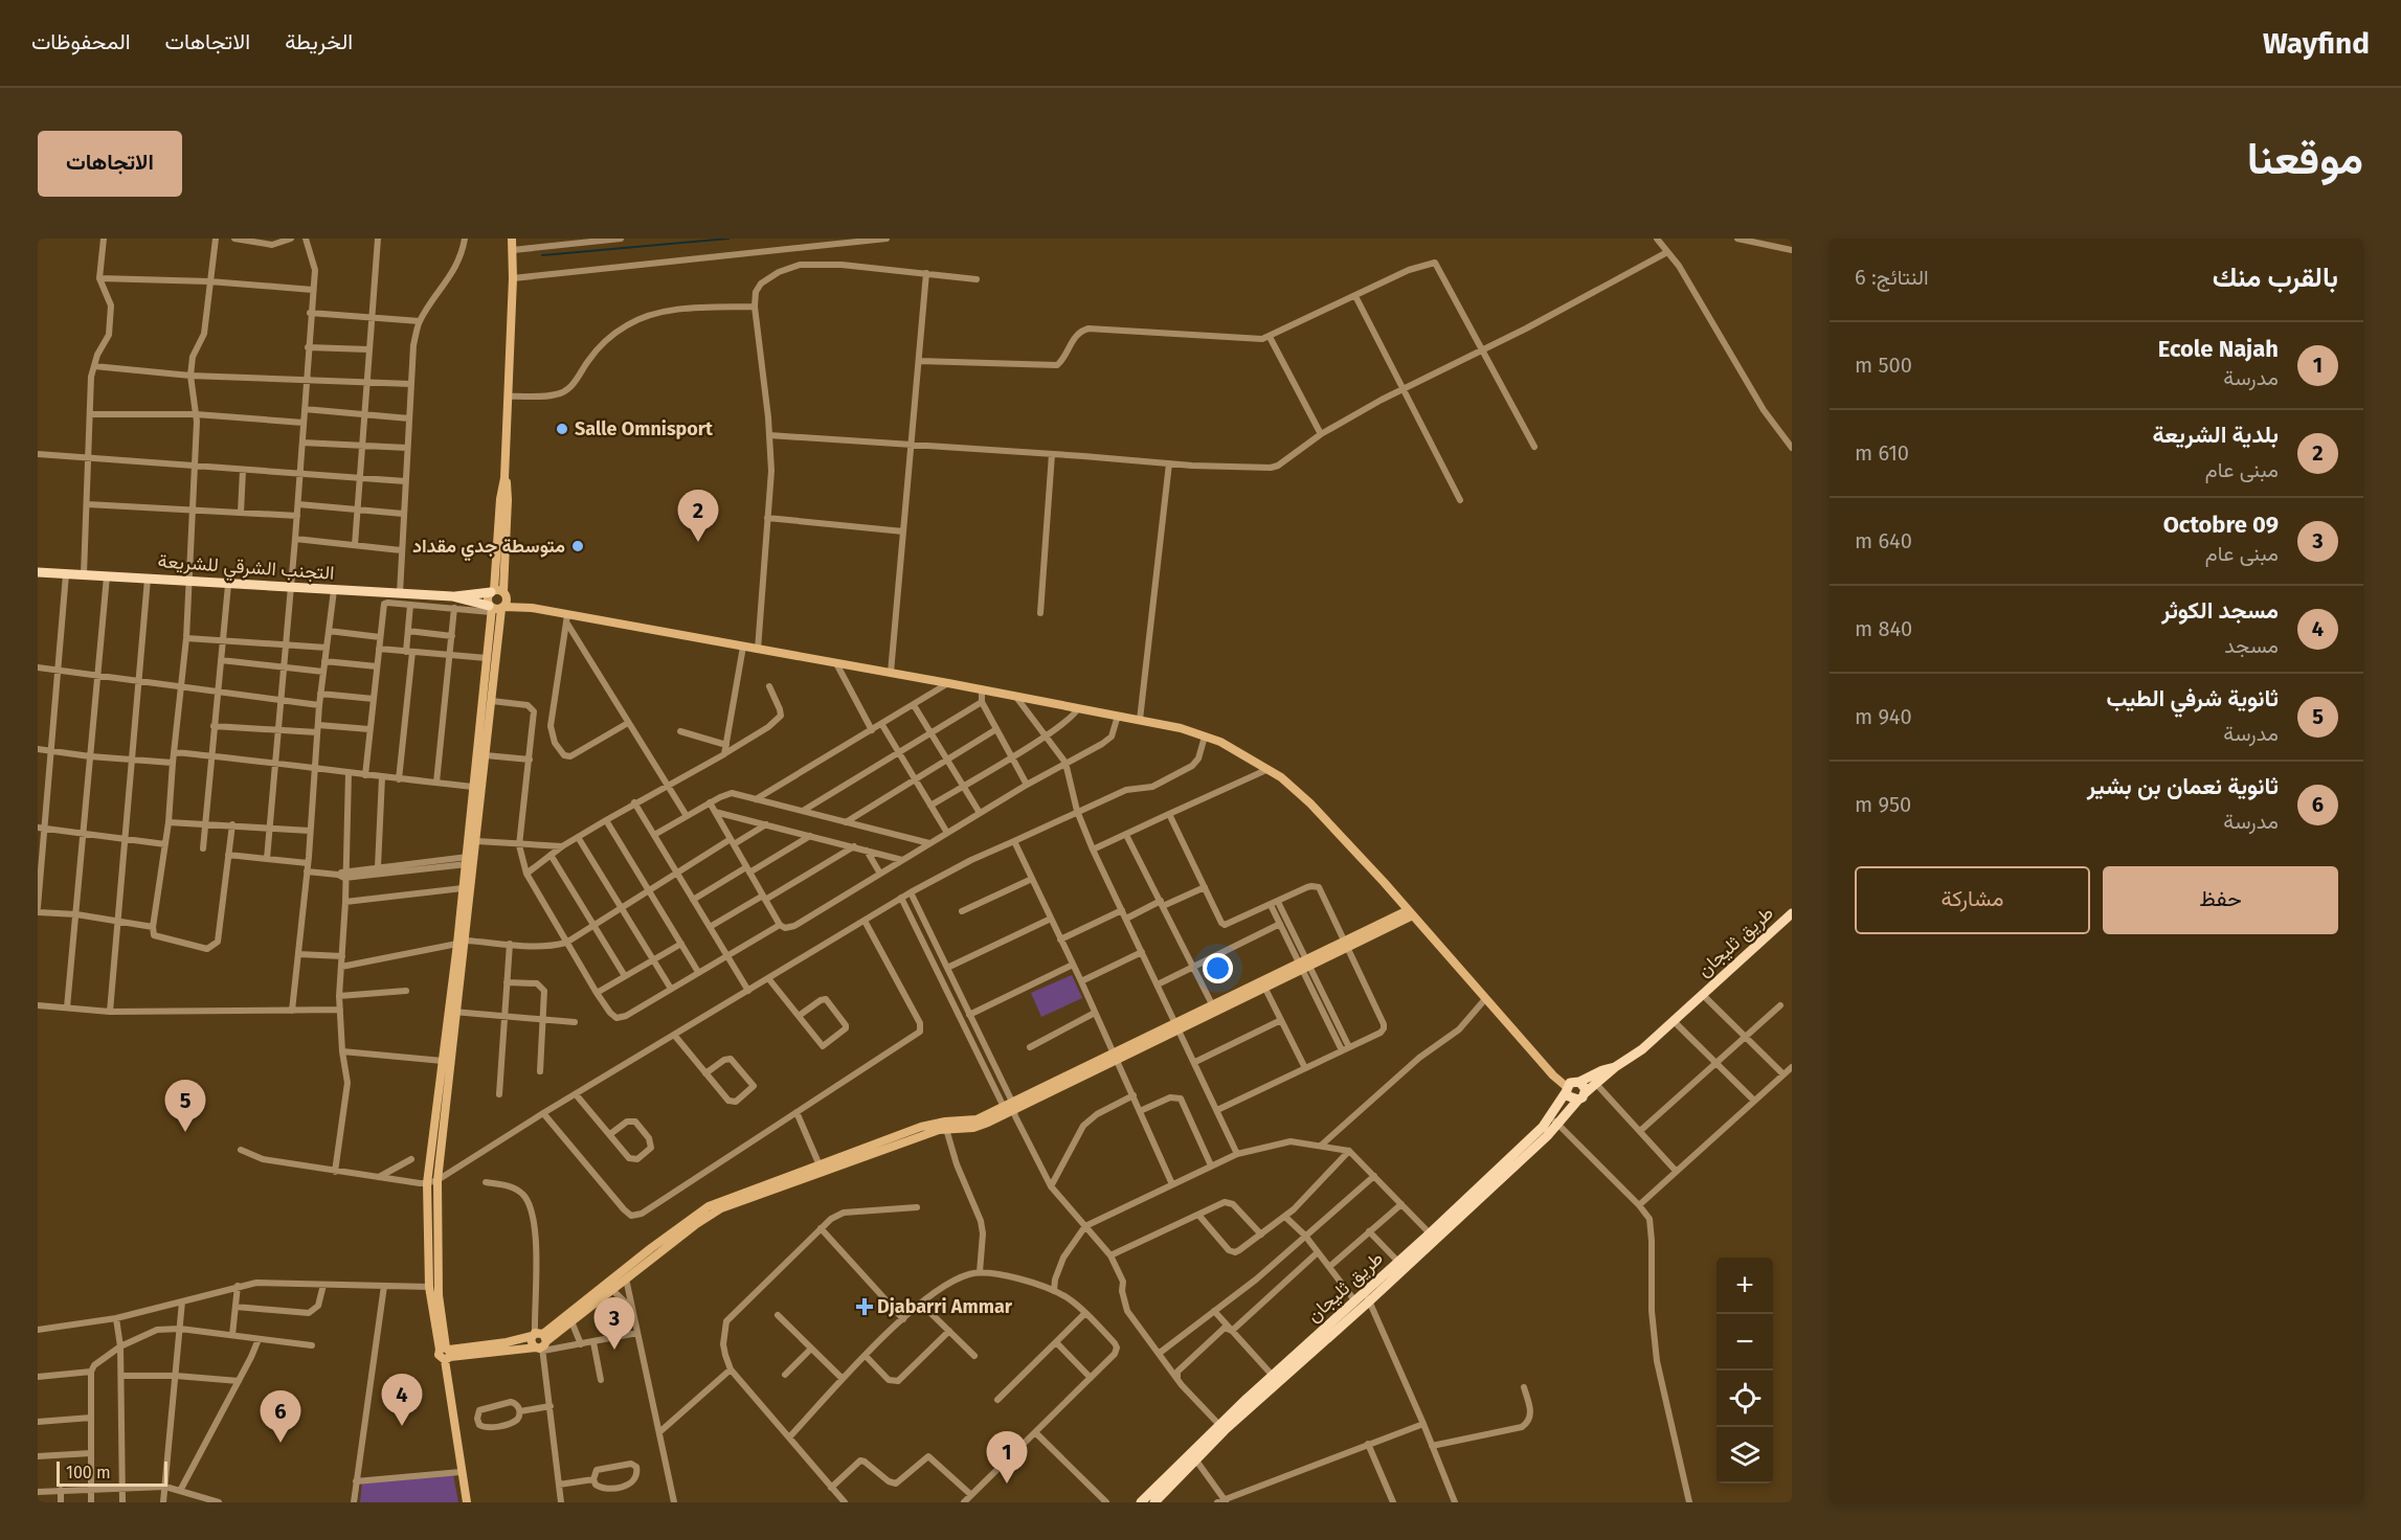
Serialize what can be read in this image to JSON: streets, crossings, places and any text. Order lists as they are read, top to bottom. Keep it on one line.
{"streets":{"main road":["التجنب الشرقي للشريعة","طريق ثليجان"]},"places":{"other":["Salle Omnisport","متوسطة جدي مقداد"],"health":["Djabarri Ammar"]},"scale_bar":"100 m","page":{"header":"Wayfind","nav":["الخريطة","الاتجاهات","المحفوظات"],"title":"موقعنا","buttons":["الاتجاهات",["حفظ","مشاركة"]],"heading":["بالقرب منك","النتائج: 6"],"list":[{"mark":"1","name":"Ecole Najah","note":"مدرسة","value":"500 m"},{"mark":"2","name":"بلدية الشريعة","note":"مبنى عام","value":"610 m"},{"mark":"3","name":"09 Octobre","note":"مبنى عام","value":"640 m"},{"mark":"4","name":"مسجد الكوثر","note":"مسجد","value":"840 m"},{"mark":"5","name":"ثانوية شرفي الطيب","note":"مدرسة","value":"940 m"},{"mark":"6","name":"ثانوية نعمان بن بشير","note":"مدرسة","value":"950 m"}],"pins":["2","5","3","4","6","1"],"map_buttons":["+","−"],"scale":"100 m"}}
